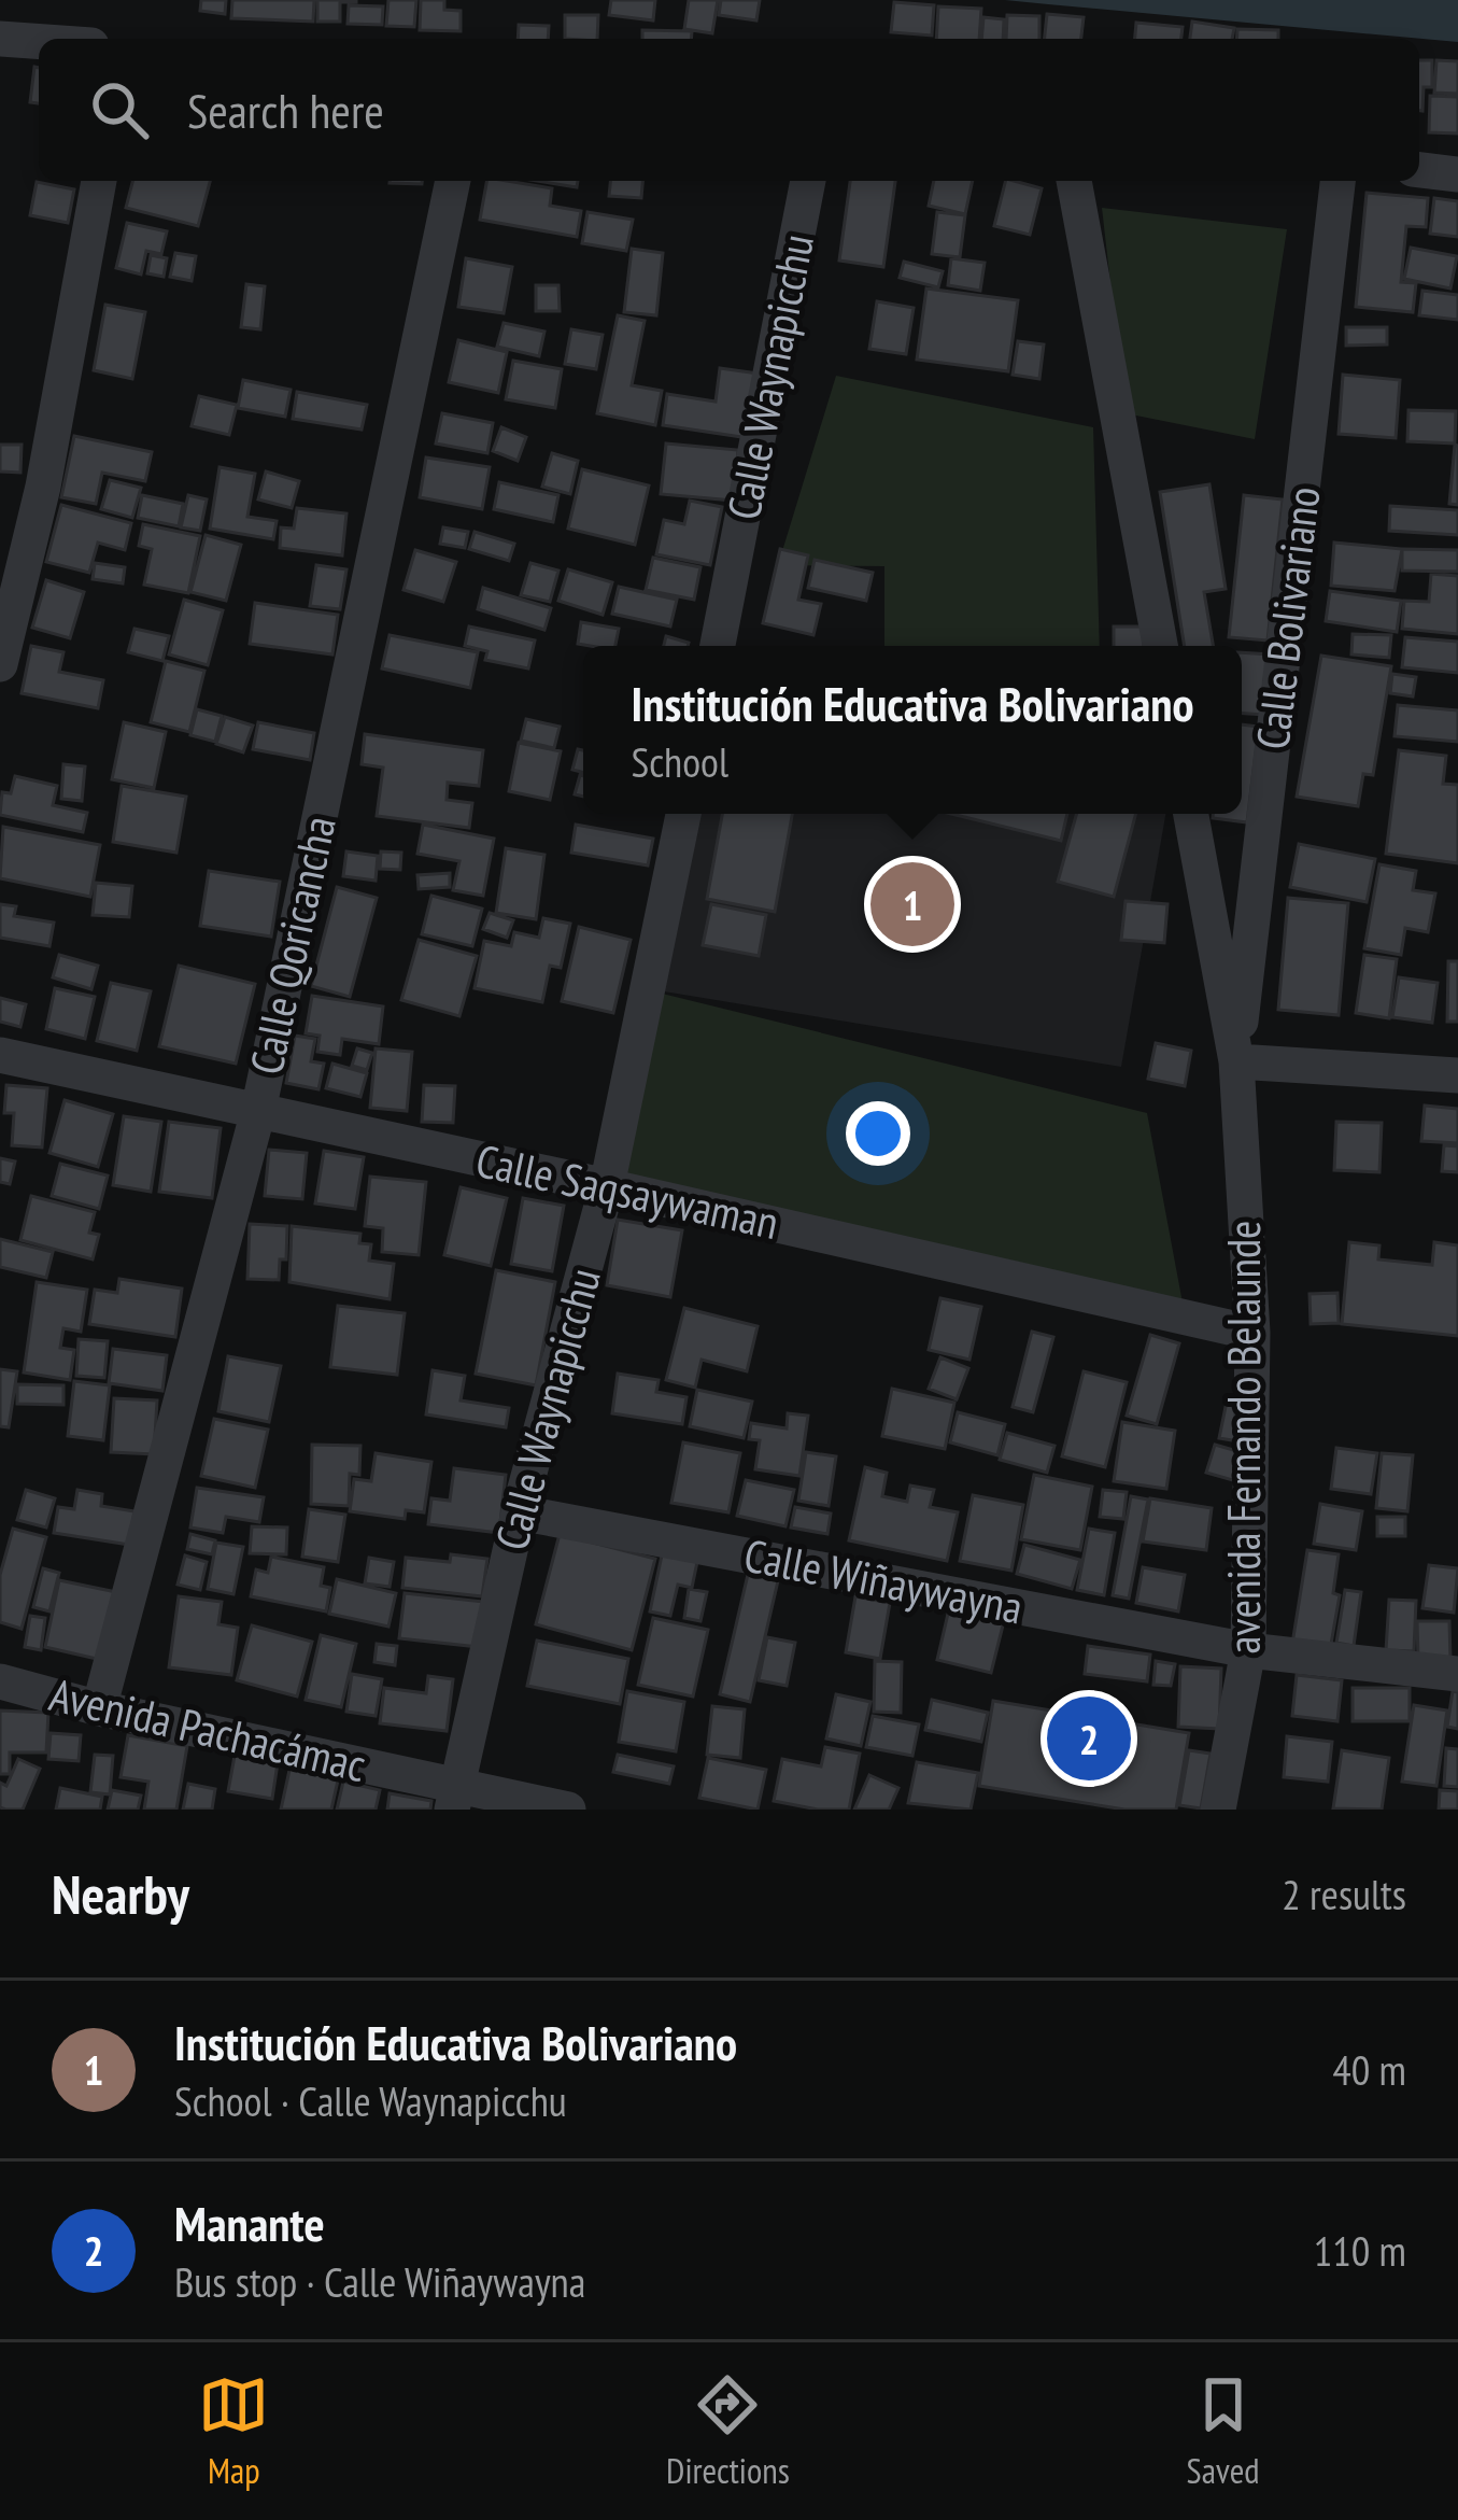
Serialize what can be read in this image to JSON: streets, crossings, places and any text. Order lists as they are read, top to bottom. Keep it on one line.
{"streets":{"street":["Calle Waynapicchu","Calle Bolivariano","Calle Qoricancha","Calle Saqsaywaman","avenida Fernando Belaunde","Calle Wiñaywayna","Avenida Pachacámac"]},"crossings":[["Calle Waynapicchu","Calle Saqsaywaman"],["Calle Waynapicchu","Calle Wiñaywayna"],["Calle Waynapicchu","Avenida Pachacámac"],["Calle Bolivariano","avenida Fernando Belaunde"],["Calle Qoricancha","Calle Saqsaywaman"],["Calle Qoricancha","Avenida Pachacámac"],["Calle Saqsaywaman","avenida Fernando Belaunde"],["avenida Fernando Belaunde","Calle Wiñaywayna"]],"page":{"search":"Search here","popup":["Institución Educativa Bolivariano","School"],"pins":["1","2"],"heading":["Nearby","2 results"],"list":[{"mark":"1","name":"Institución Educativa Bolivariano","note":"School · Calle Waynapicchu","value":"40 m"},{"mark":"2","name":"Manante","note":"Bus stop · Calle Wiñaywayna","value":"110 m"}],"nav":["Map","Directions","Saved"]}}
